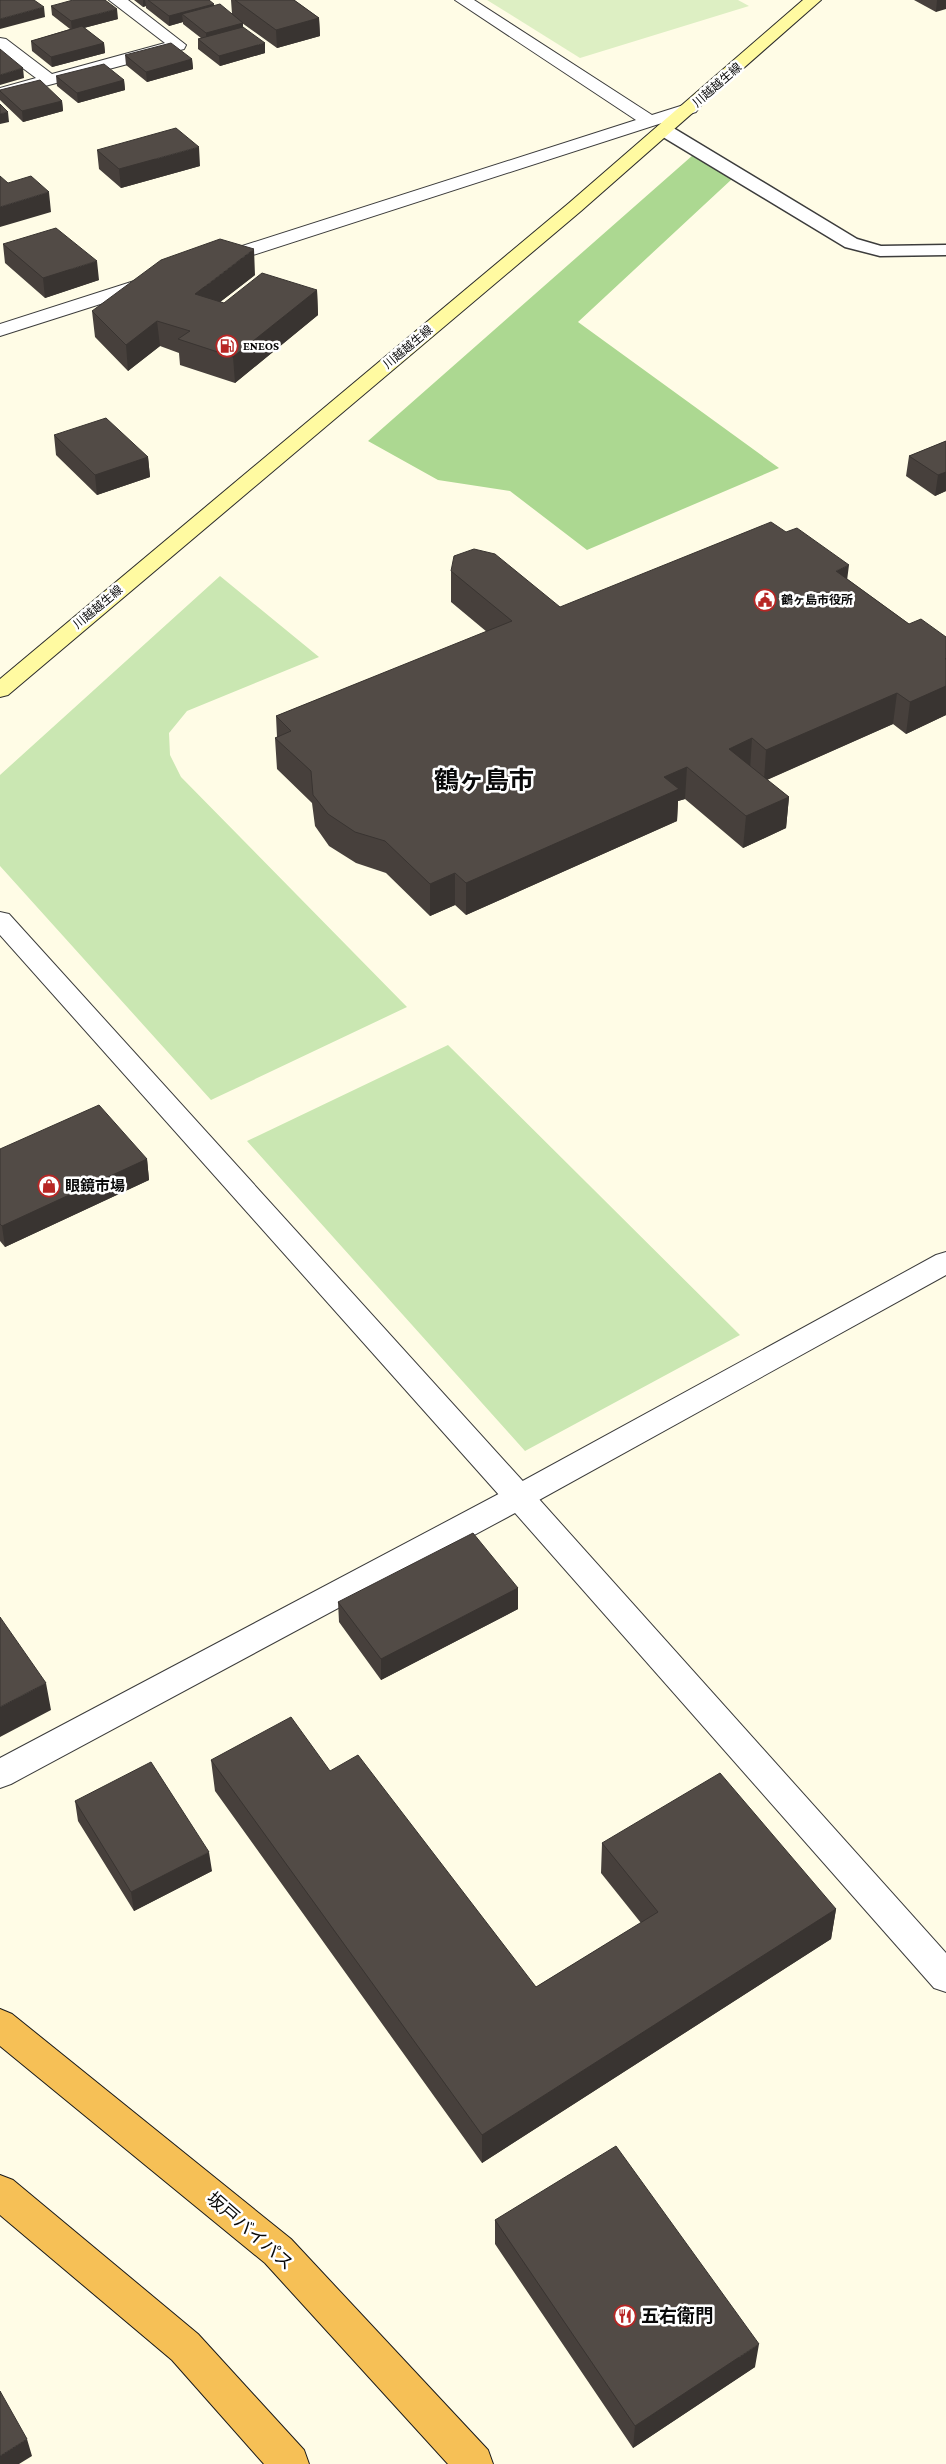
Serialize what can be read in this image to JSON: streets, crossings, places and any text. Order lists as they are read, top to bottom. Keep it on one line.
{"streets":{"highway":["坂戸バイパス"],"main road":["川越越生線"]},"districts":["鶴ヶ島市"],"places":{"fuel station":["ENEOS"],"public building":["鶴ヶ島市役所"],"shop":["眼鏡市場"],"restaurant":["五右衛門"]}}
